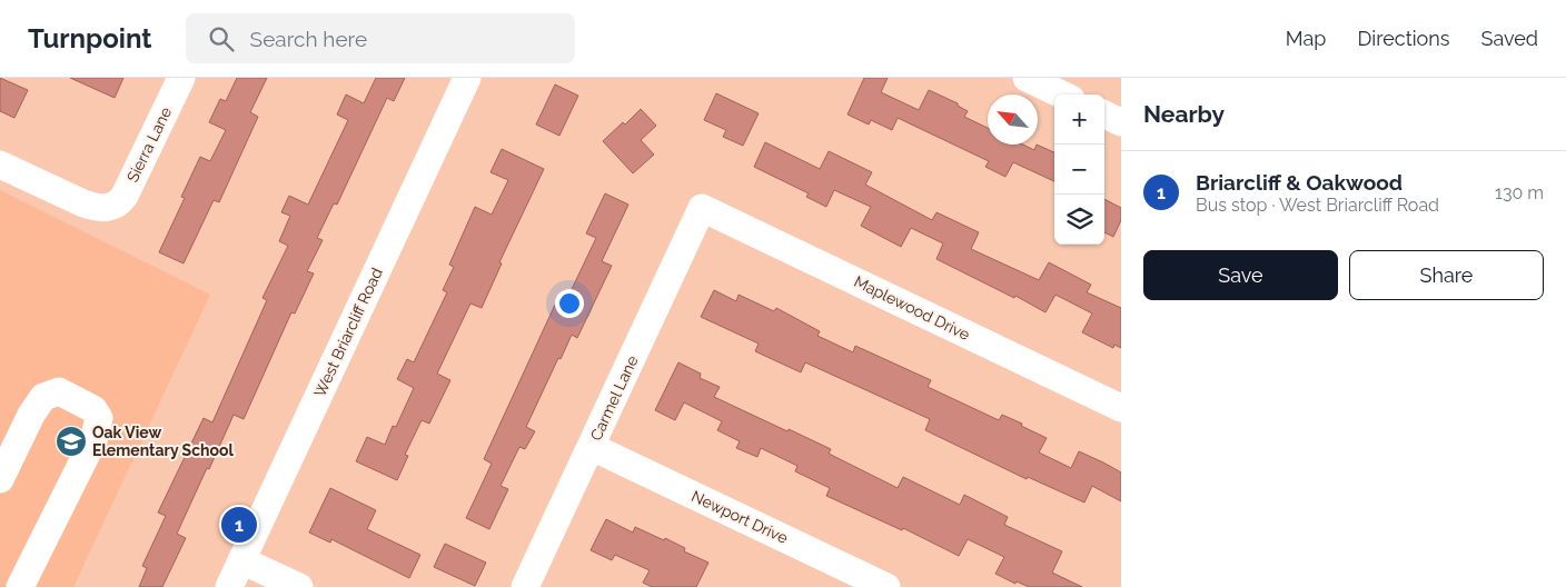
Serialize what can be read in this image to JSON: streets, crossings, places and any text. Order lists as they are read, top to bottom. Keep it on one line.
{"streets":{"street":["Sierra Lane","Maplewood Drive","West Briarcliff Road","Carmel Lane","Newport Drive"]},"crossings":[["Maplewood Drive","Carmel Lane"],["Carmel Lane","Newport Drive"]],"places":{"school or university":["Oak View Elementary School"]},"north":"top left","page":{"header":"Turnpoint","search":"Search here","nav":["Map","Directions","Saved"],"heading":"Nearby","map_buttons":["+","−"],"list":[{"mark":"1","name":"Briarcliff & Oakwood","note":"Bus stop · West Briarcliff Road","value":"130 m"}],"buttons":["Save","Share"],"pins":"1"}}
